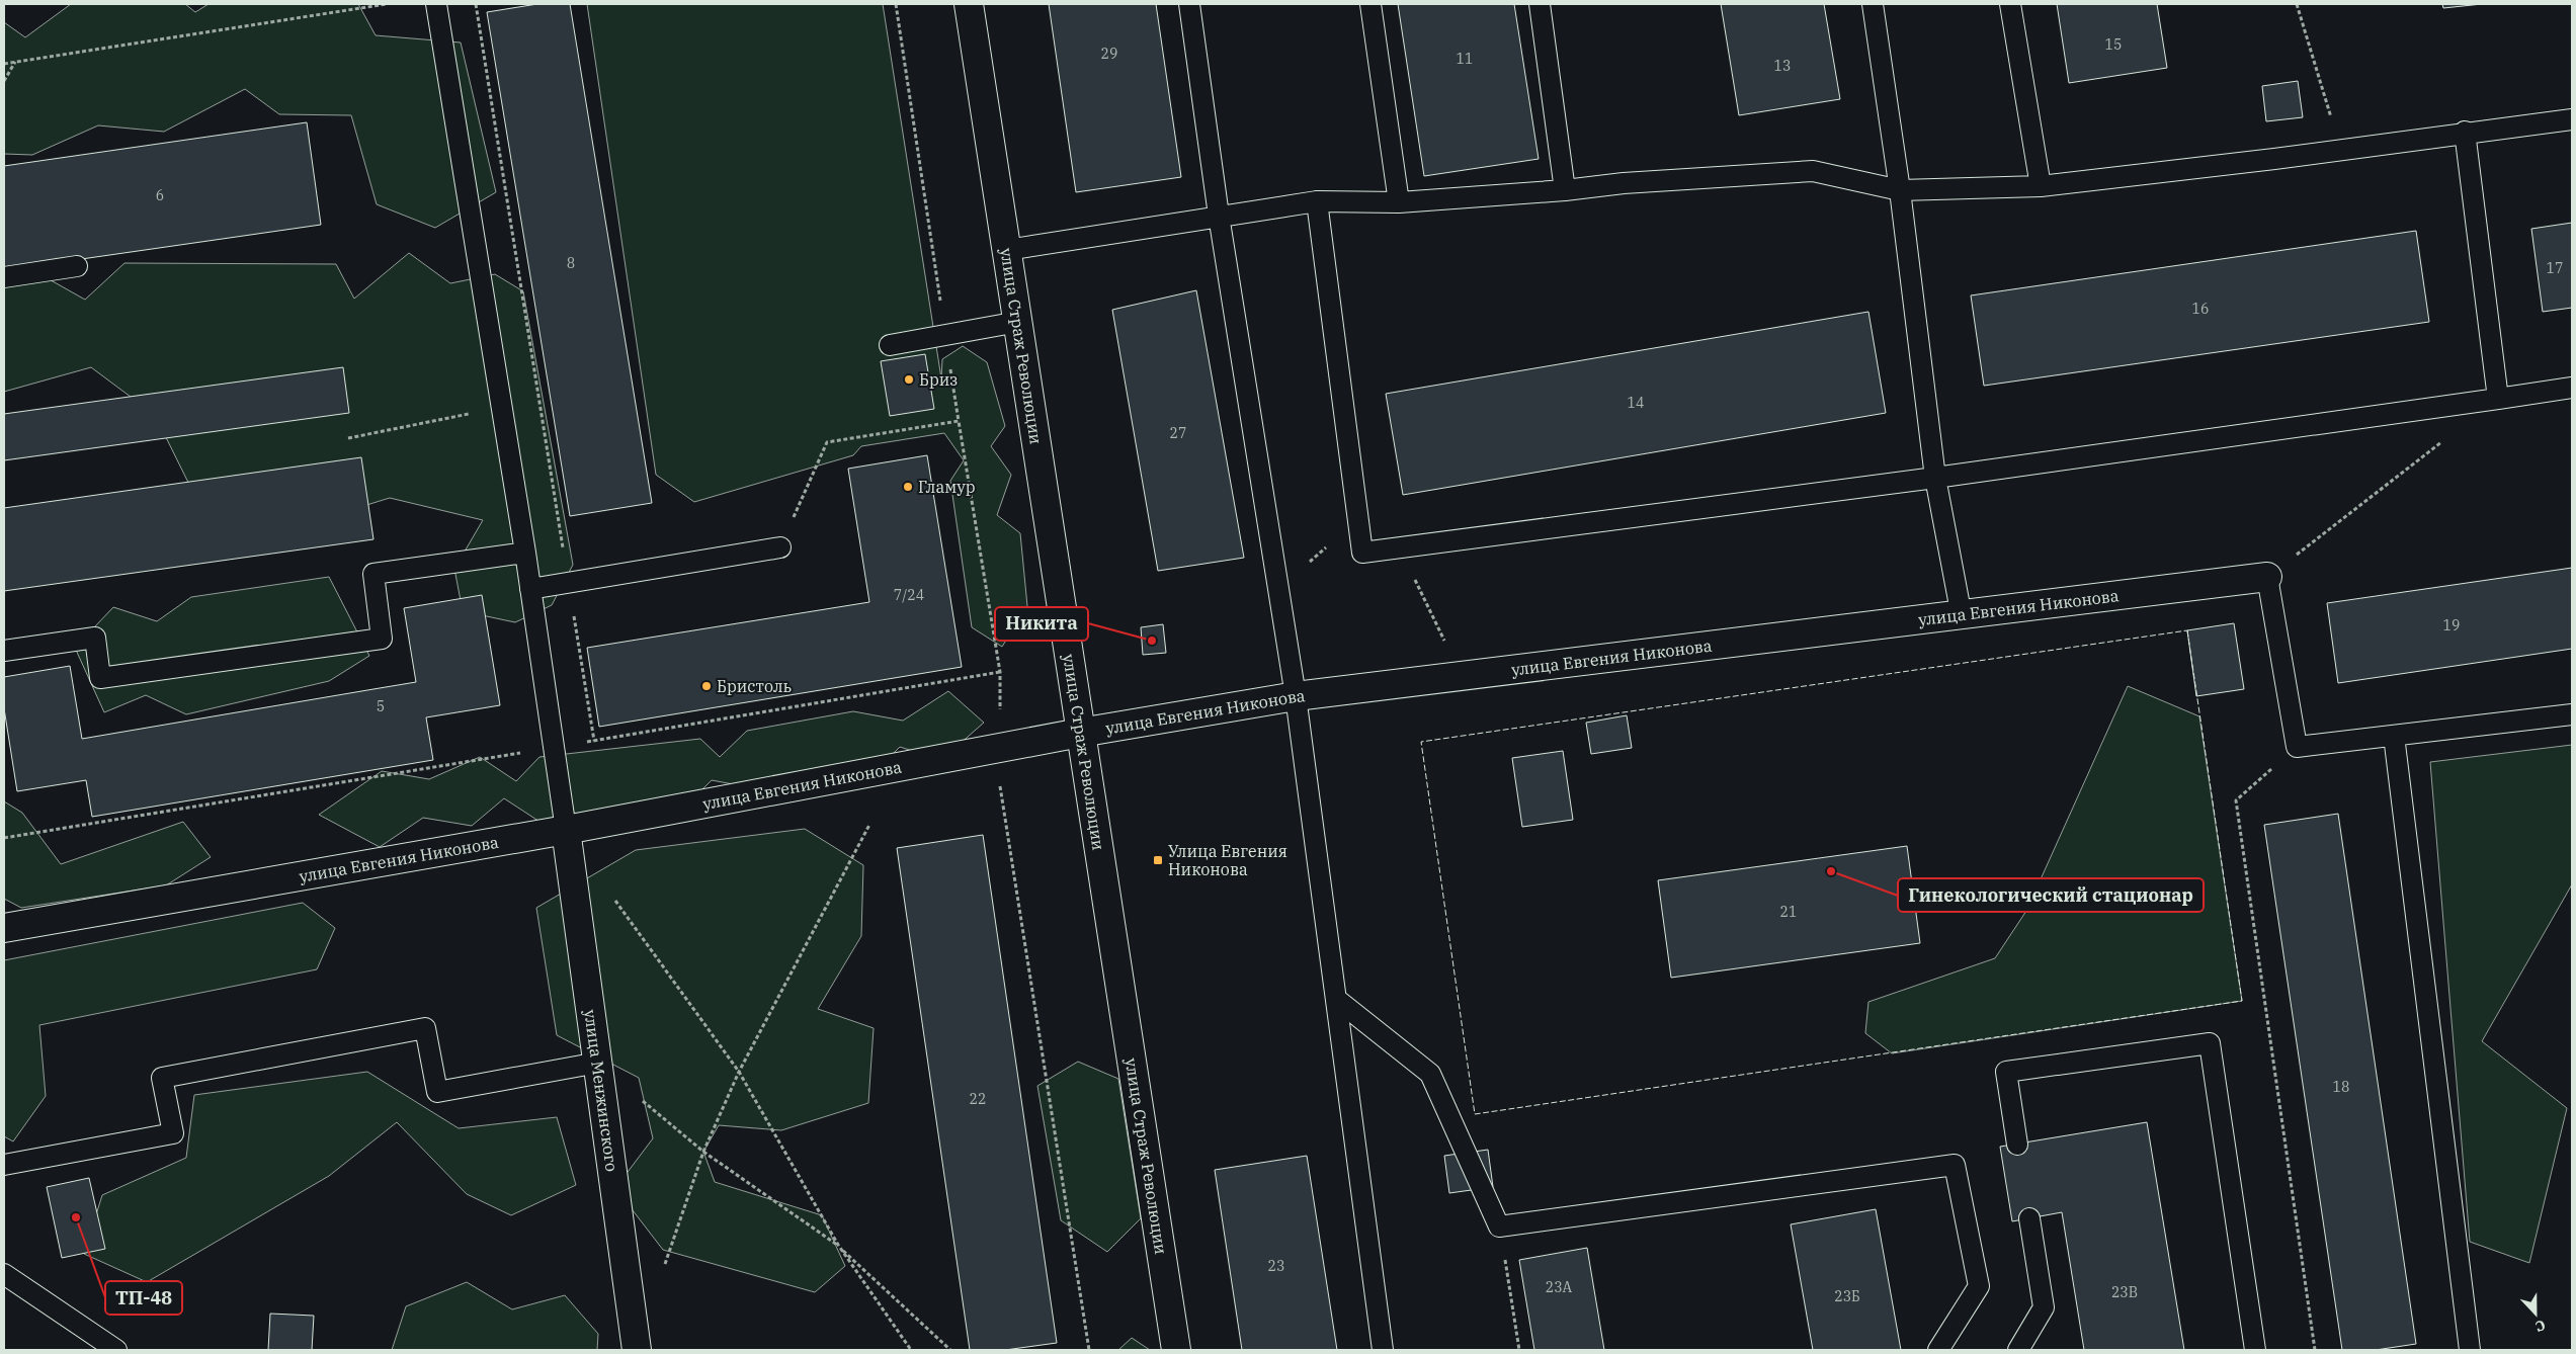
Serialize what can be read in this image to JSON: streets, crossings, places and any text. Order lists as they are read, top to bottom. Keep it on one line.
{"streets":{"street":["улица Страж Революции","улица Евгения Никонова","улица Менжинского"]},"crossings":[["улица Страж Революции","улица Евгения Никонова"],["улица Евгения Никонова","улица Менжинского"]],"places":{"other":["Бриз","Гламур","Никита","Бристоль","Гинекологический стационар","ТП-48"],"transit":["Улица Евгения Никонова"]},"house_numbers":["15","29","11","13","6","8","17","16","14","27","7/24","19","5","21","18","22","23","23А","23В","23Б"],"north":"bottom"}
